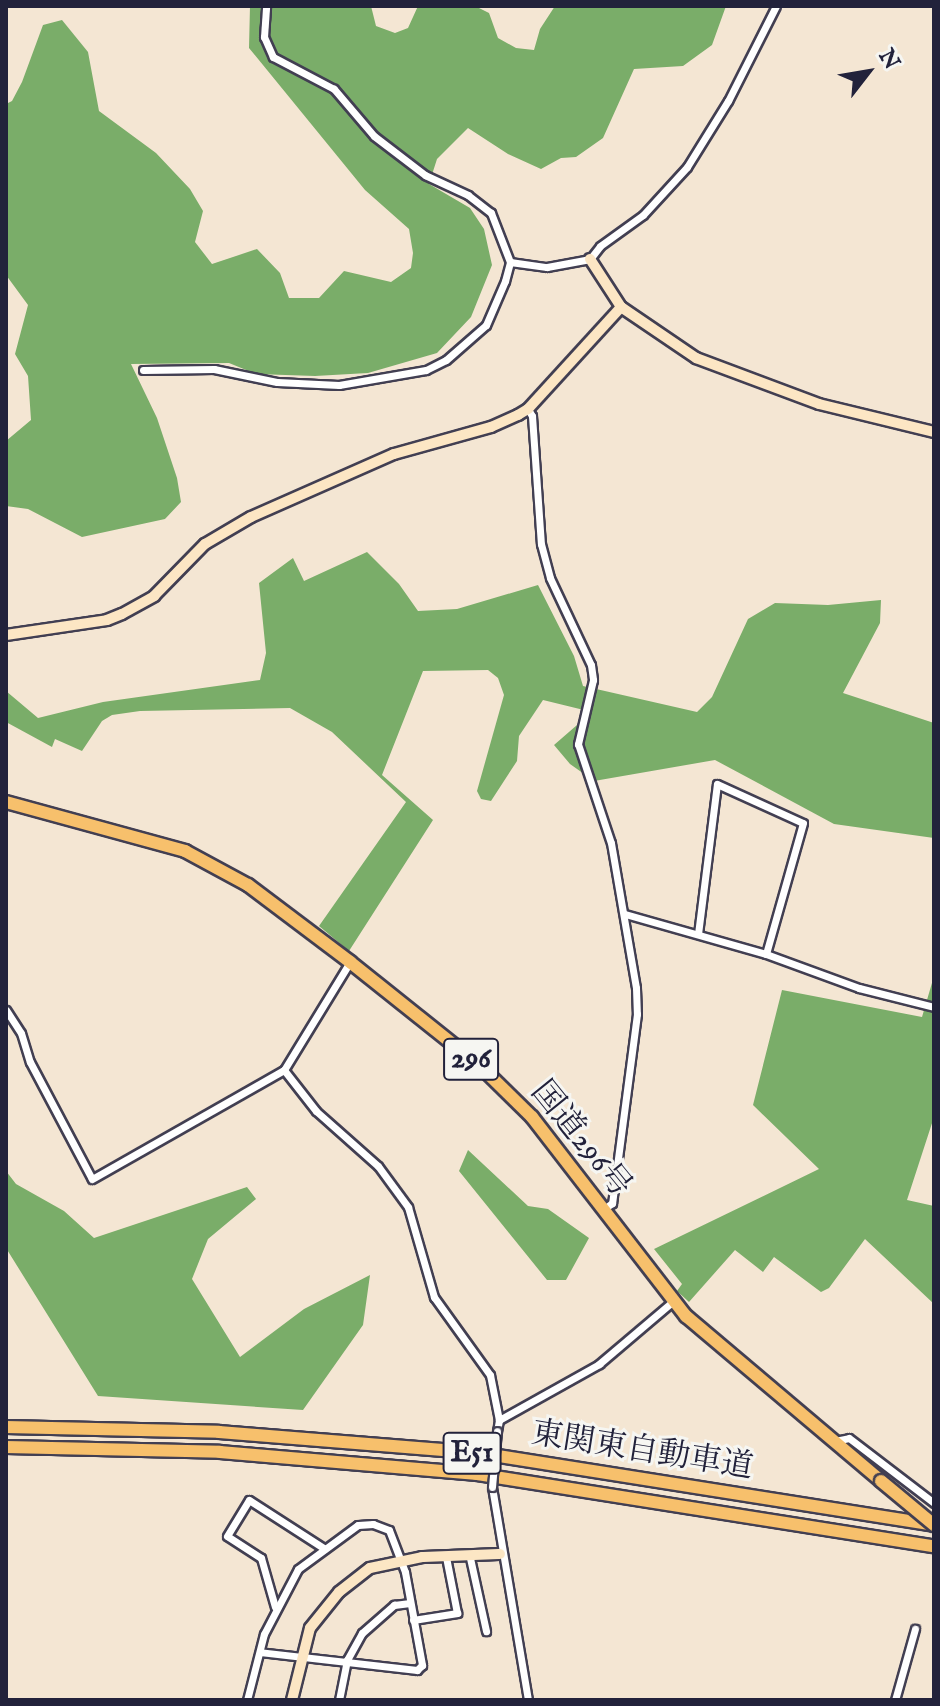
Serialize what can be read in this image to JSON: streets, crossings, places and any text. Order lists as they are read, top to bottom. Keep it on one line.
{"streets":{"highway":["296","国道296号","東関東自動車道","E51"]},"crossings":[["国道296号","東関東自動車道"]],"north":"top right"}
